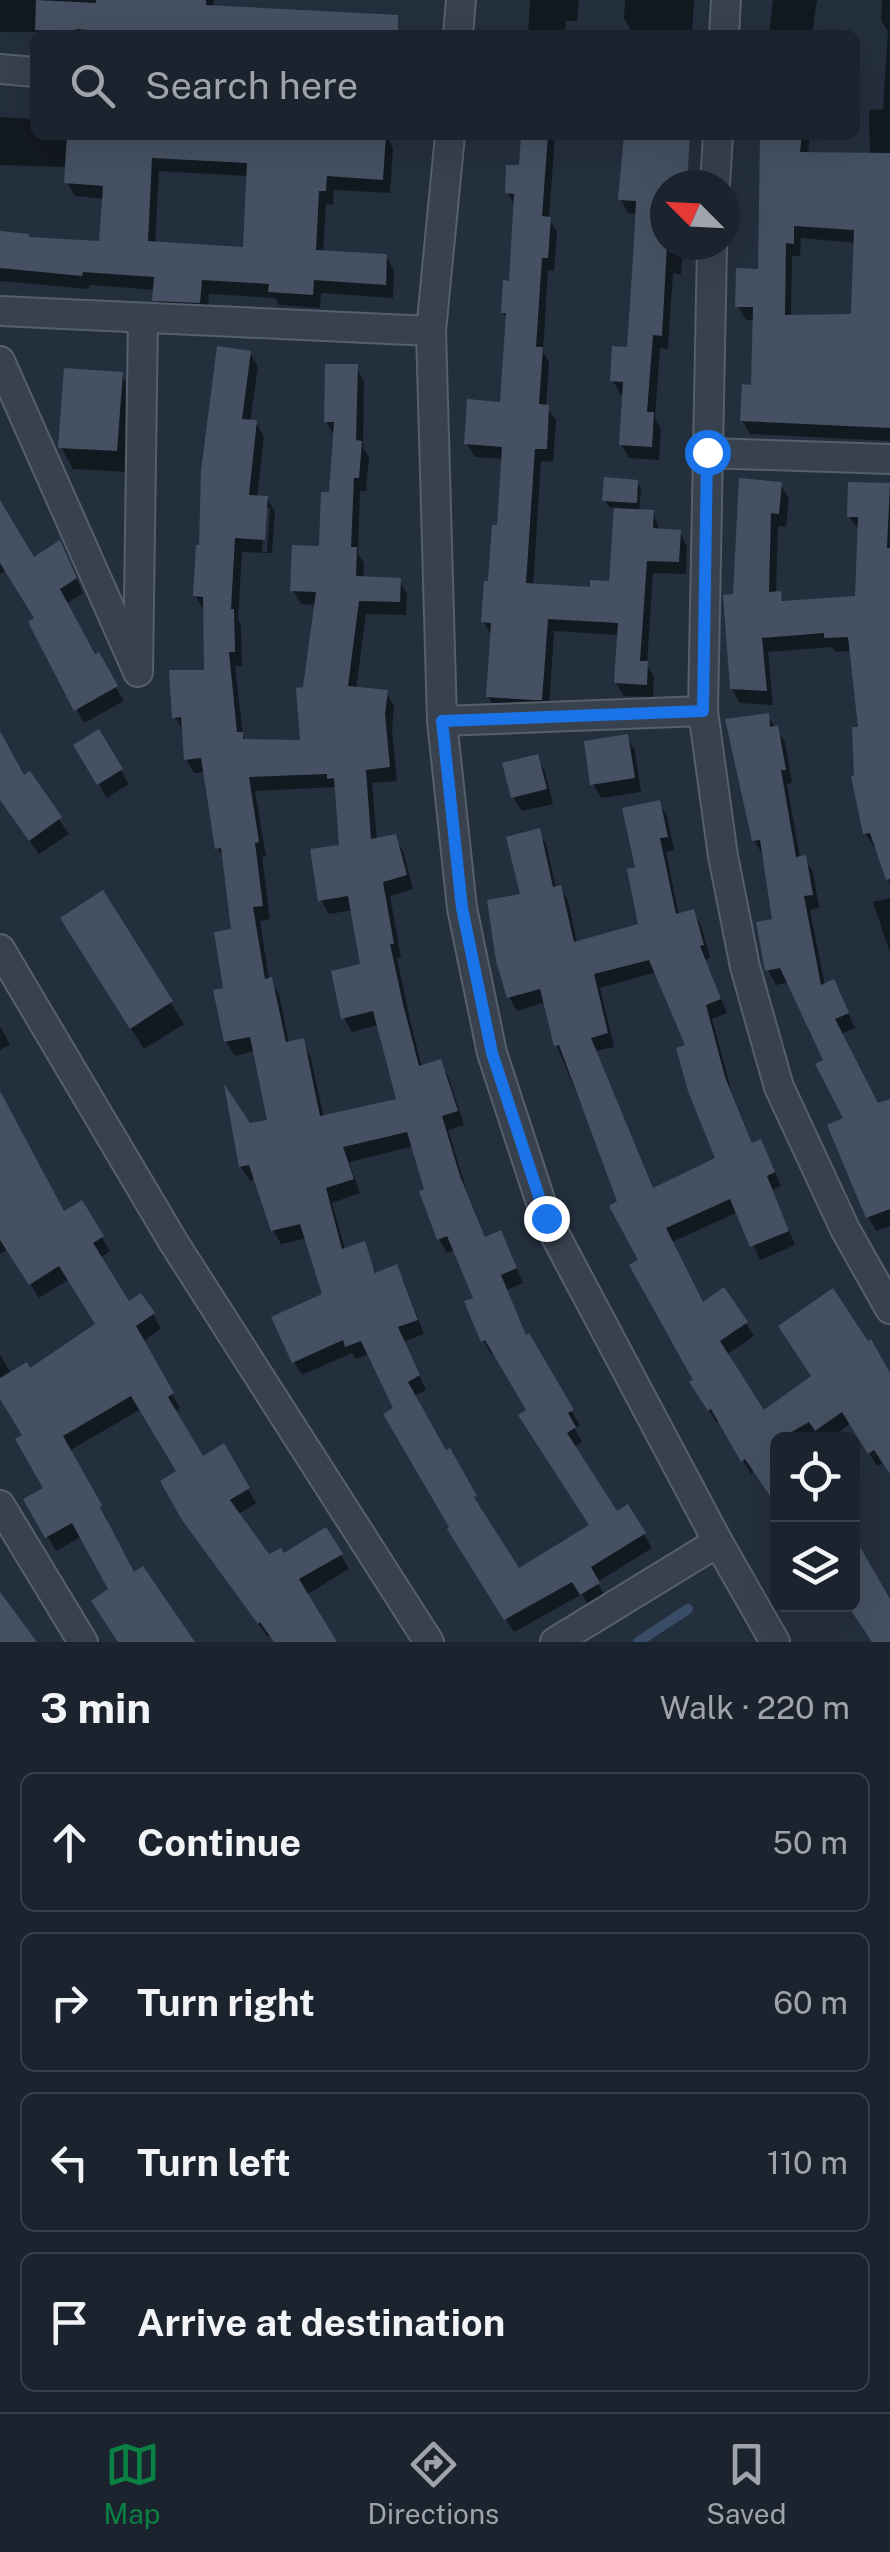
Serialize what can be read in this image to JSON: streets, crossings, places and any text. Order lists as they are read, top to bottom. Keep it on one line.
{"north":"top left","page":{"search":"Search here","heading":["3 min","Walk · 220 m"],"list":[["Continue","50 m"],["Turn right","60 m"],["Turn left","110 m"],"Arrive at destination"],"nav":["Map","Directions","Saved"]}}
